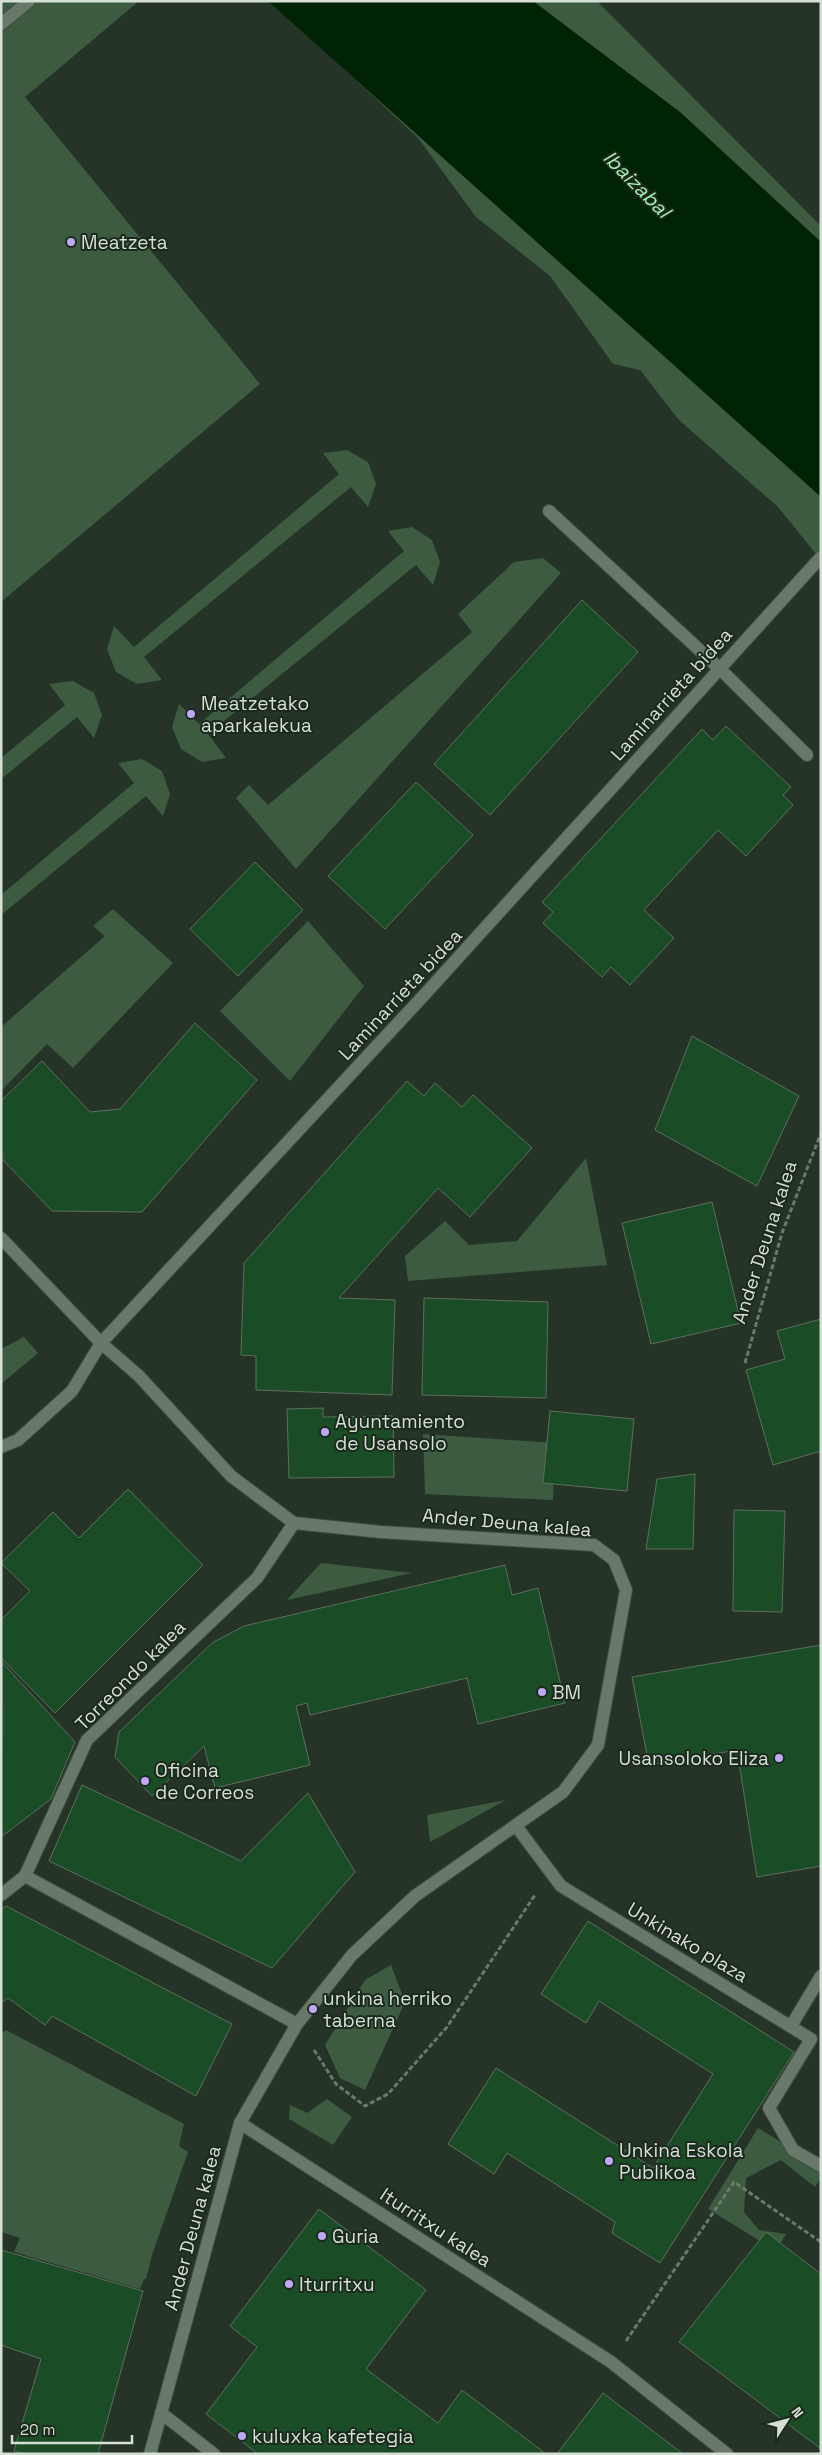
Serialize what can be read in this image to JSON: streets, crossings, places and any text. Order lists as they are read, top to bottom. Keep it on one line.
{"streets":{"street":["Laminarrieta bidea","Ander Deuna kalea","Torreondo kalea","Unkinako plaza","Iturritxu kalea"]},"crossings":[["Ander Deuna kalea","Torreondo kalea"],["Ander Deuna kalea","Unkinako plaza"],["Ander Deuna kalea","Iturritxu kalea"]],"water":["Ibaizabal"],"places":["Meatzeta","Meatzetako aparkalekua","Ayuntamiento de Usansolo","BM","Usansoloko Eliza","Oficina de Correos","unkina herriko taberna","Unkina Eskola Publikoa","Guria","Iturritxu","kuluxka kafetegia"],"scale_bar":"20 m","north":"top right"}
